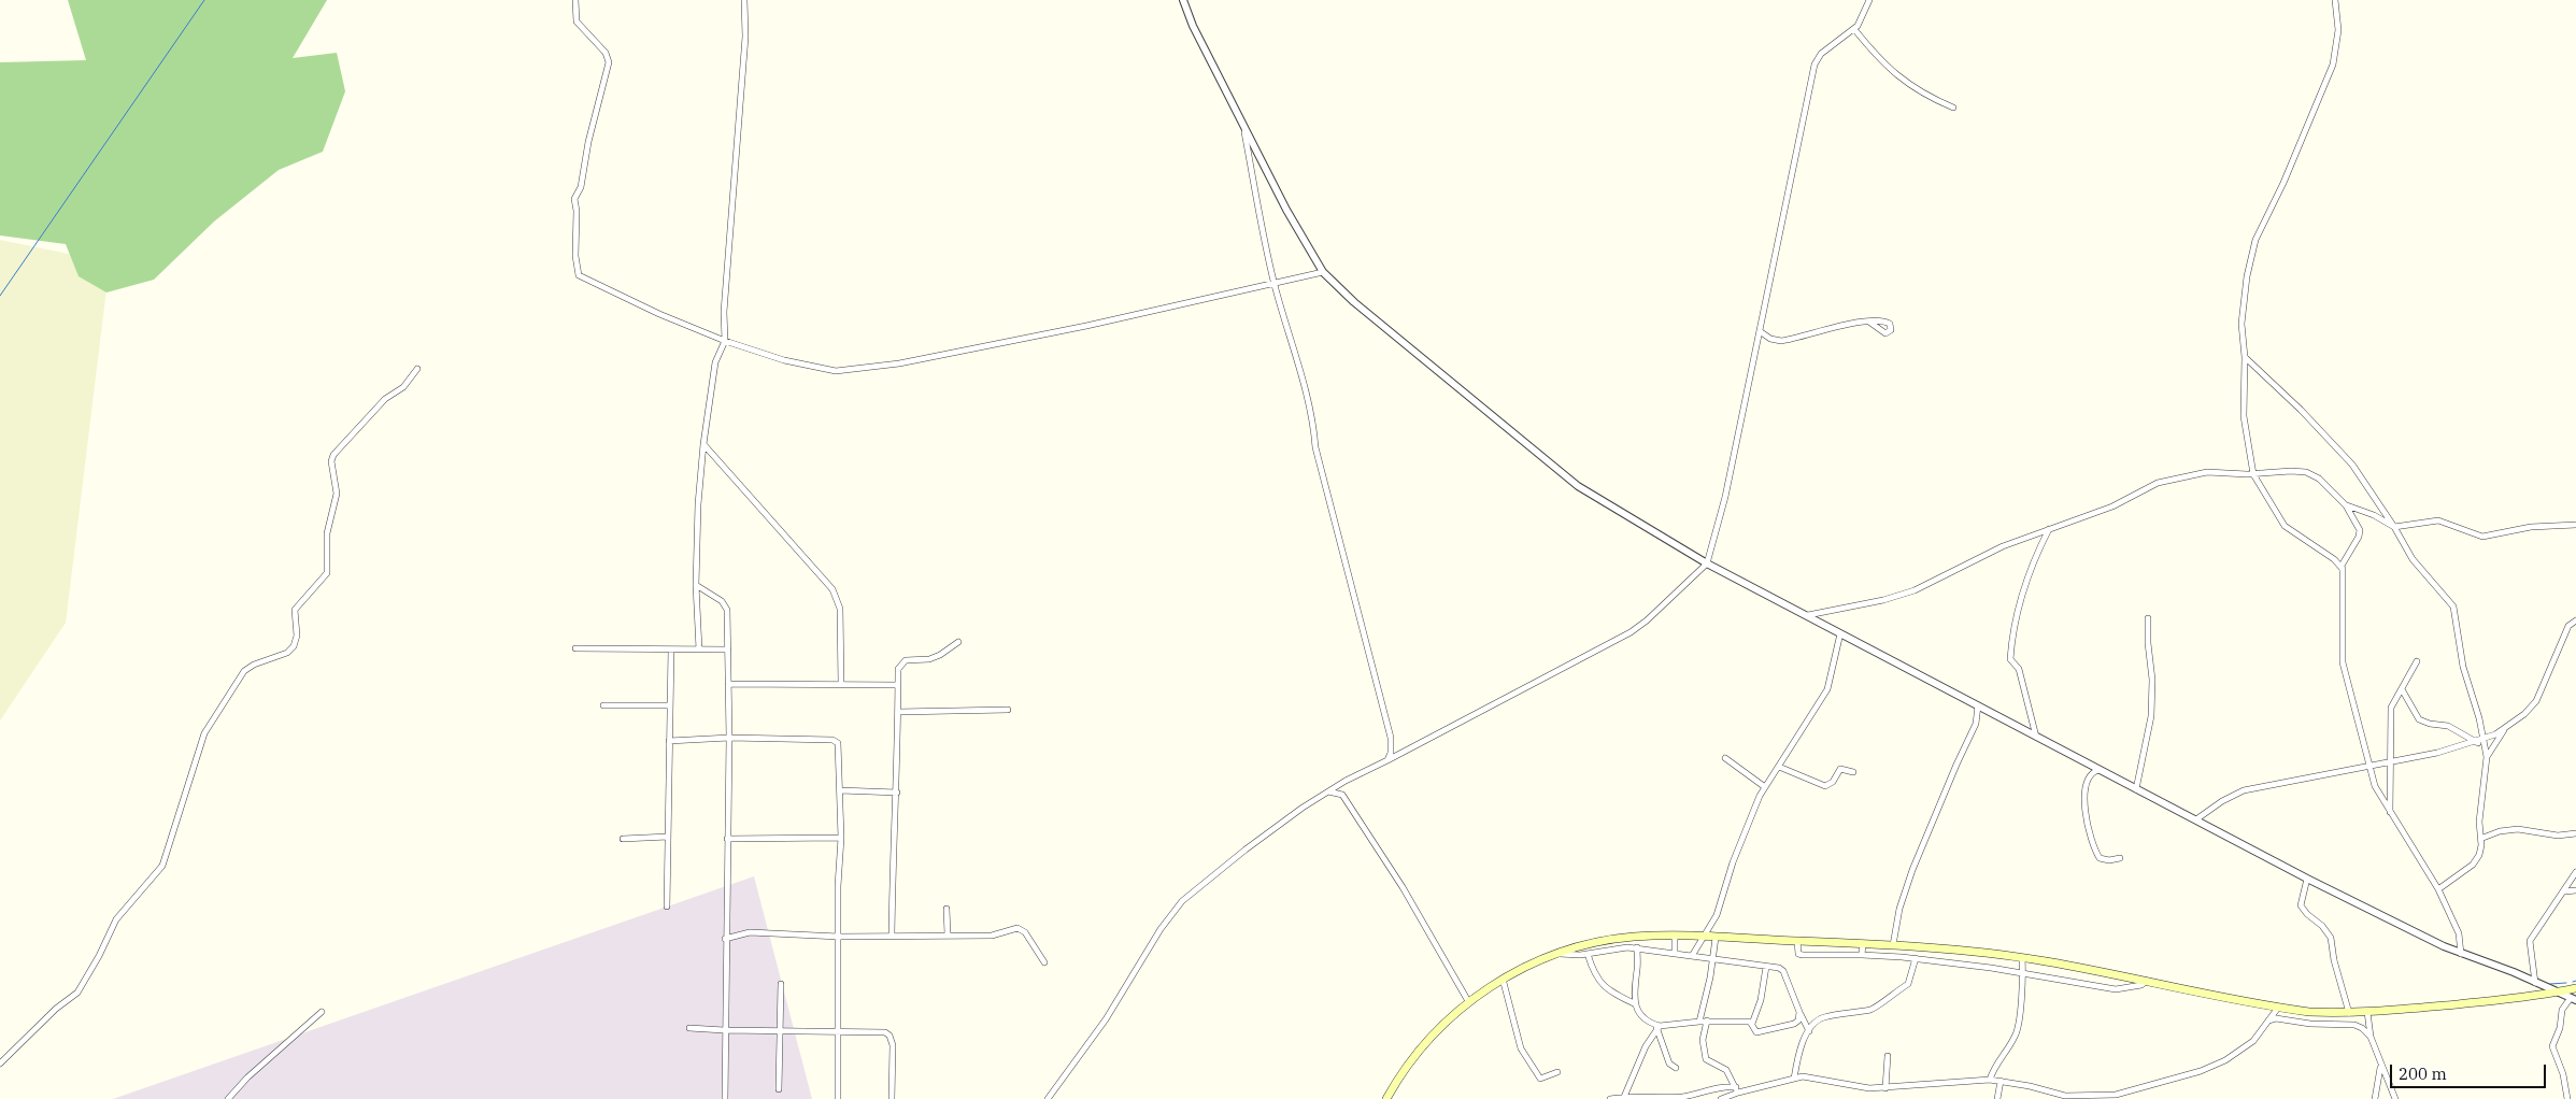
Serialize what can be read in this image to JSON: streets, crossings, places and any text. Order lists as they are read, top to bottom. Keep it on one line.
{"scale_bar":"200 m"}
